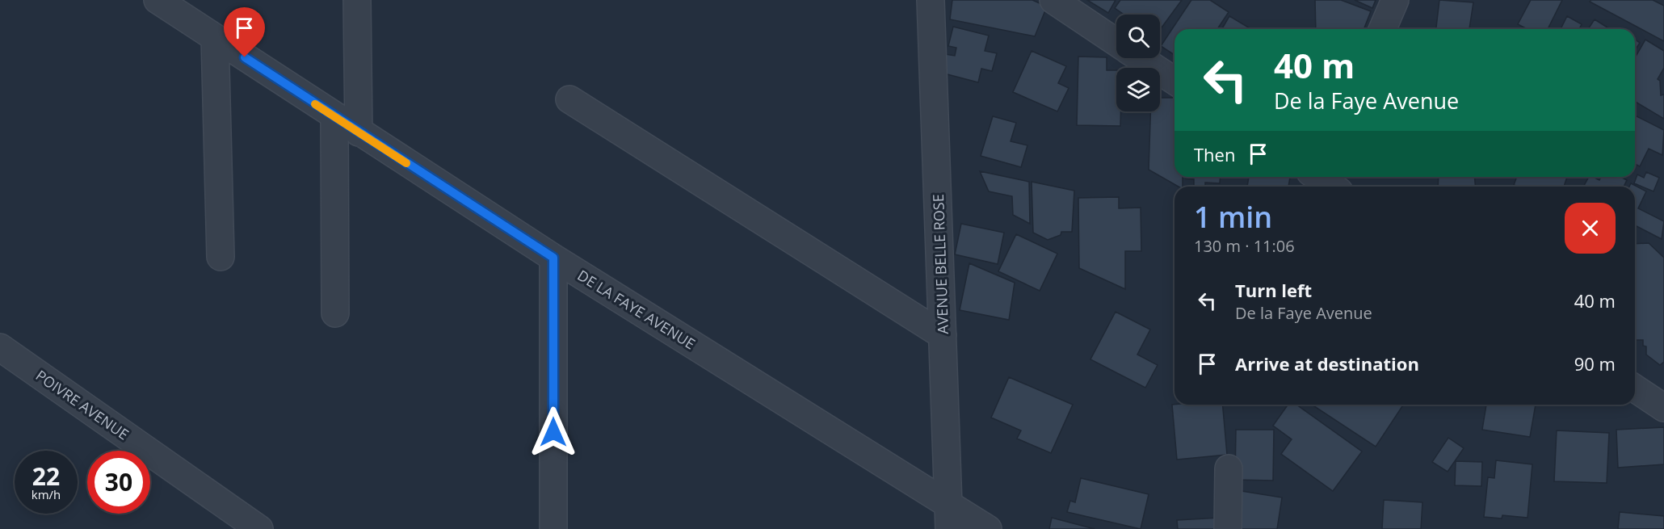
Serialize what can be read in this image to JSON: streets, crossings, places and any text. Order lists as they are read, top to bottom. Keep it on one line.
{"streets":{"street":["AVENUE BELLE ROSE","DE LA FAYE AVENUE","POIVRE AVENUE"]},"crossings":[["AVENUE BELLE ROSE","DE LA FAYE AVENUE"]],"page":{"turn":["40 m","De la Faye Avenue"],"then":"Then","heading":["1 min","130 m · 11:06"],"list":[{"name":"Turn left","note":"De la Faye Avenue","value":"40 m"},{"name":"Arrive at destination","value":"90 m"}],"speed":"22 km/h","limit":"30"}}
